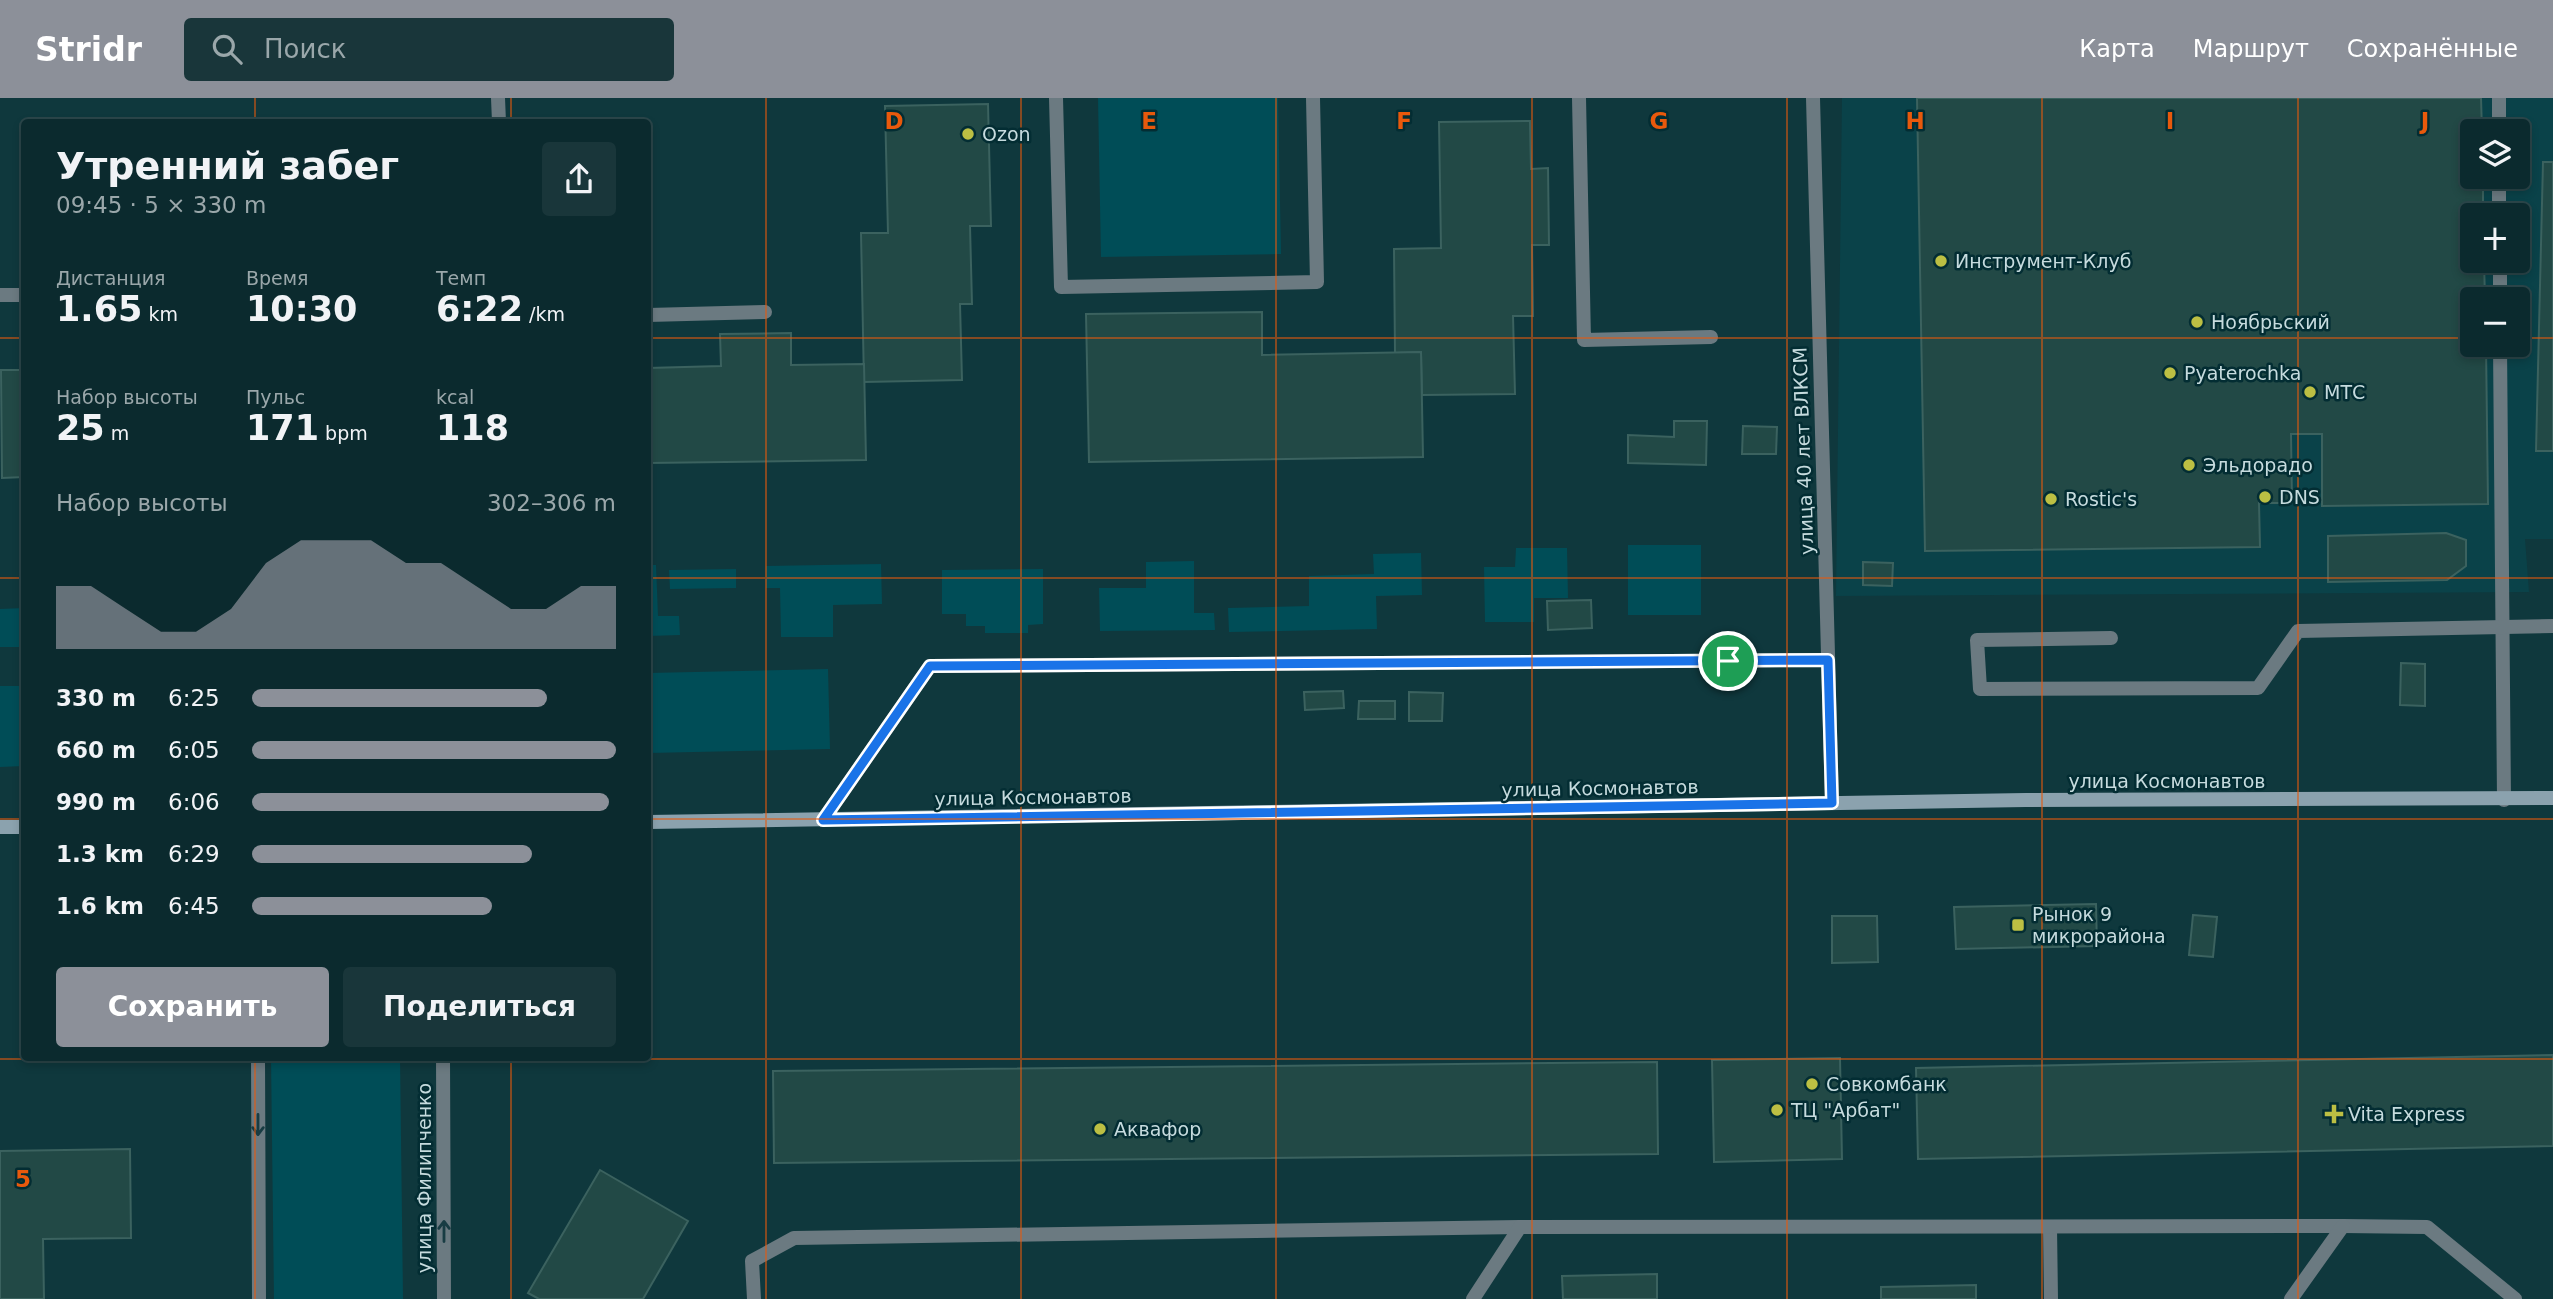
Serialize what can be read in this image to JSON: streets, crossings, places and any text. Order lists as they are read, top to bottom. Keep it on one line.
{"streets":{"main road":["улица Космонавтов"],"street":["улица 40 лет ВЛКСМ","улица Филипченко"]},"crossings":[["улица 40 лет ВЛКСМ","улица Космонавтов"]],"one_way":["улица Филипченко"],"places":{"other":["Ozon","Инструмент-Клуб","Ноябрьский","Pyaterochka","МТС","Эльдорадо","DNS","Rostic's","Совкомбанк","ТЦ \"Арбат\"","Аквафор"],"transit":["Рынок 9 микрорайона"],"health":["Vita Express"]},"page":{"header":"Stridr","search":"Поиск","nav":["Карта","Маршрут","Сохранённые"],"map_buttons":["+","−"],"heading":["Утренний забег","09:45 · 5 × 330 m"],"stats":[["Дистанция","1.65 km"],["Время","10:30"],["Темп","6:22 /km"],["Набор высоты","25 m"],["Пульс","171 bpm"],["kcal","118"]],"chart":["Набор высоты","302–306 m"],"list":[{"name":"330 m","note":"6:25"},{"name":"660 m","note":"6:05"},{"name":"990 m","note":"6:06"},{"name":"1.3 km","note":"6:29"},{"name":"1.6 km","note":"6:45"}],"buttons":["Сохранить","Поделиться"]},"grid":{"columns":["D","E","F","G","H","I","J"],"rows":["5"]}}
